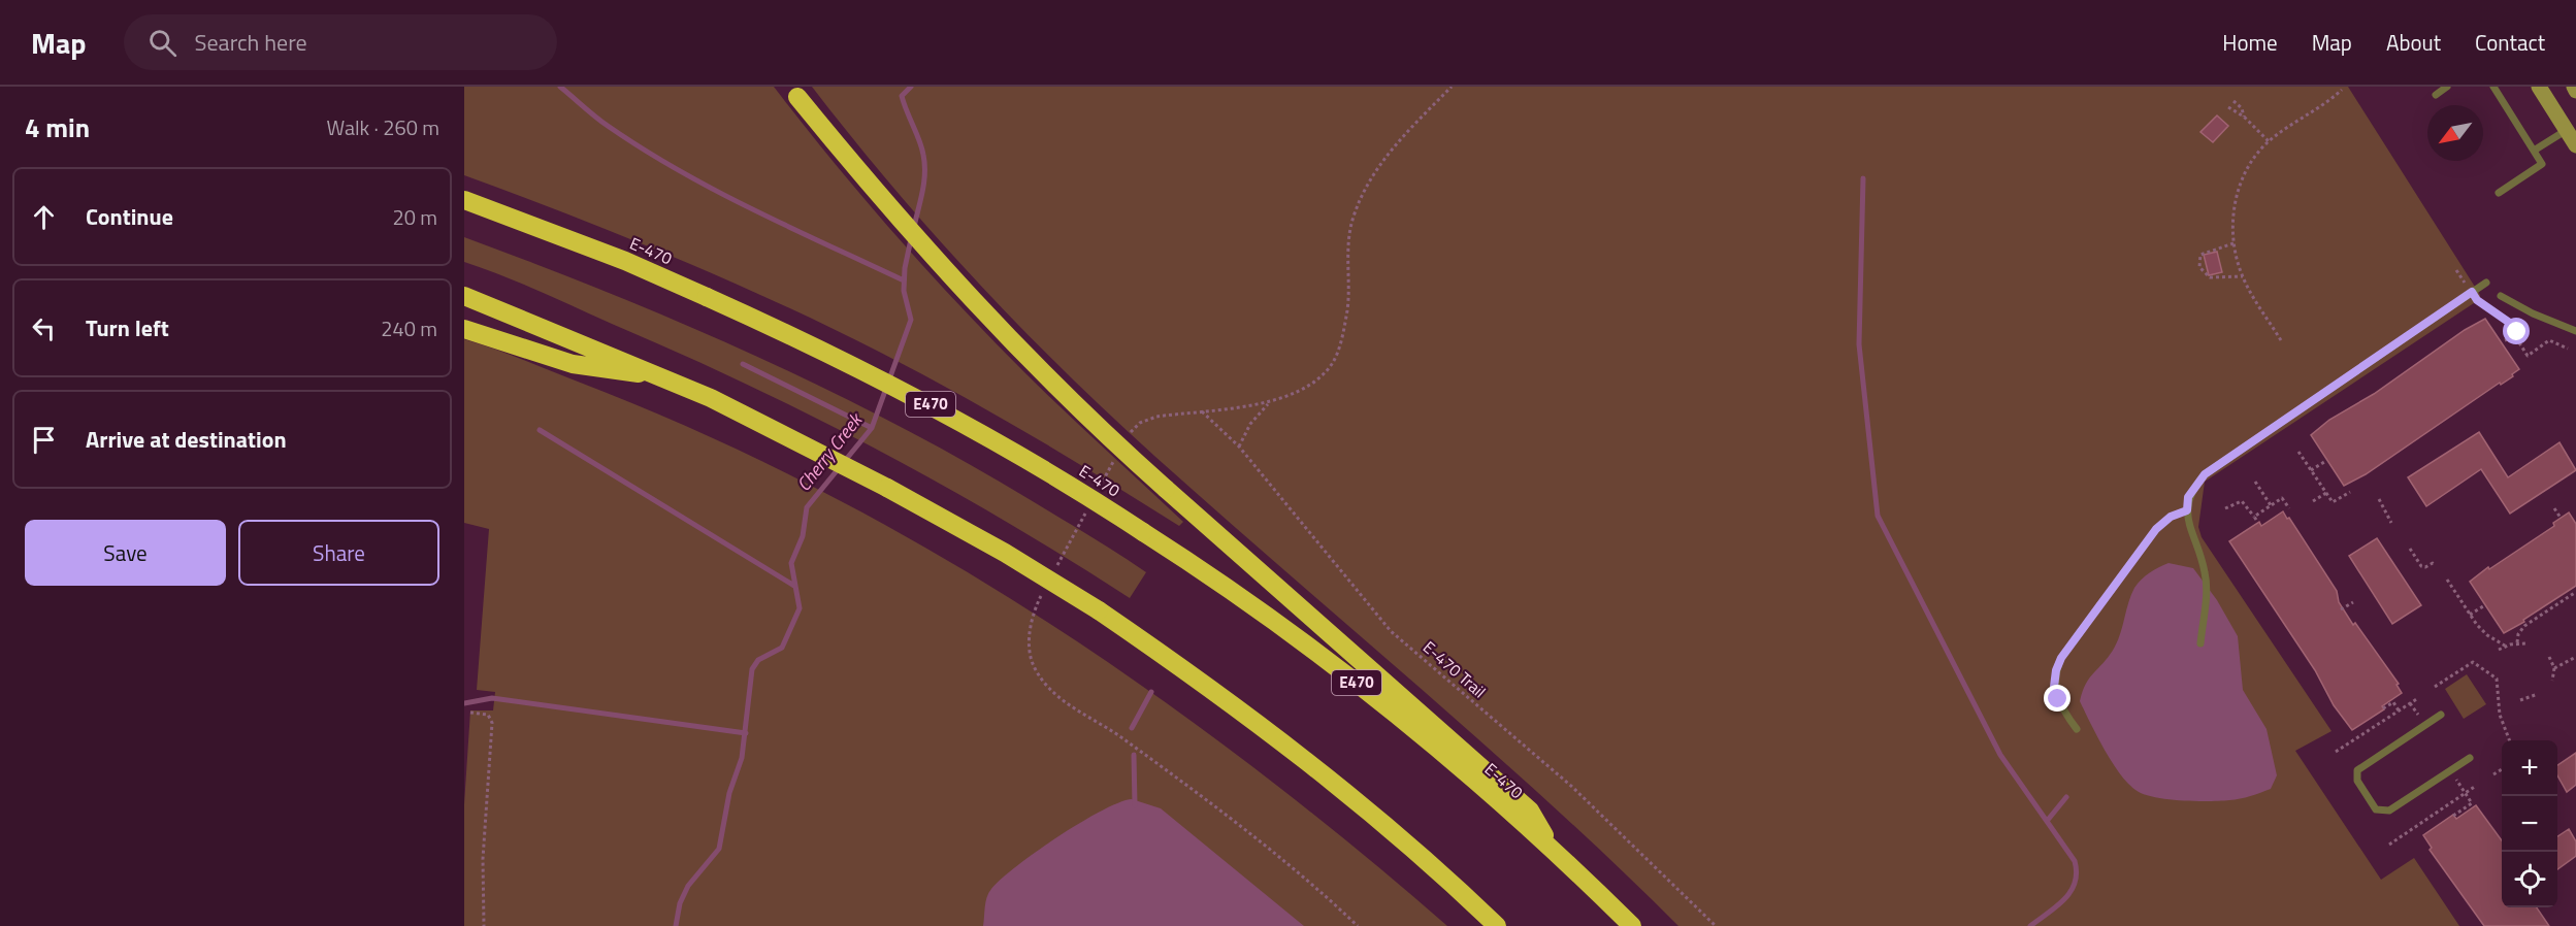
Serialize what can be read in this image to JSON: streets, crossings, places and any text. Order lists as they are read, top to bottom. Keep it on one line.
{"streets":{"highway":["E-470","E470"],"path":["E-470 Trail"]},"water":["Cherry Creek"],"north":"bottom left","page":{"header":"Map","search":"Search here","nav":["Home","Map","About","Contact"],"heading":["4 min","Walk · 260 m"],"list":[["Continue","20 m"],["Turn left","240 m"],"Arrive at destination"],"buttons":["Save","Share"],"map_buttons":["+","−"]}}
